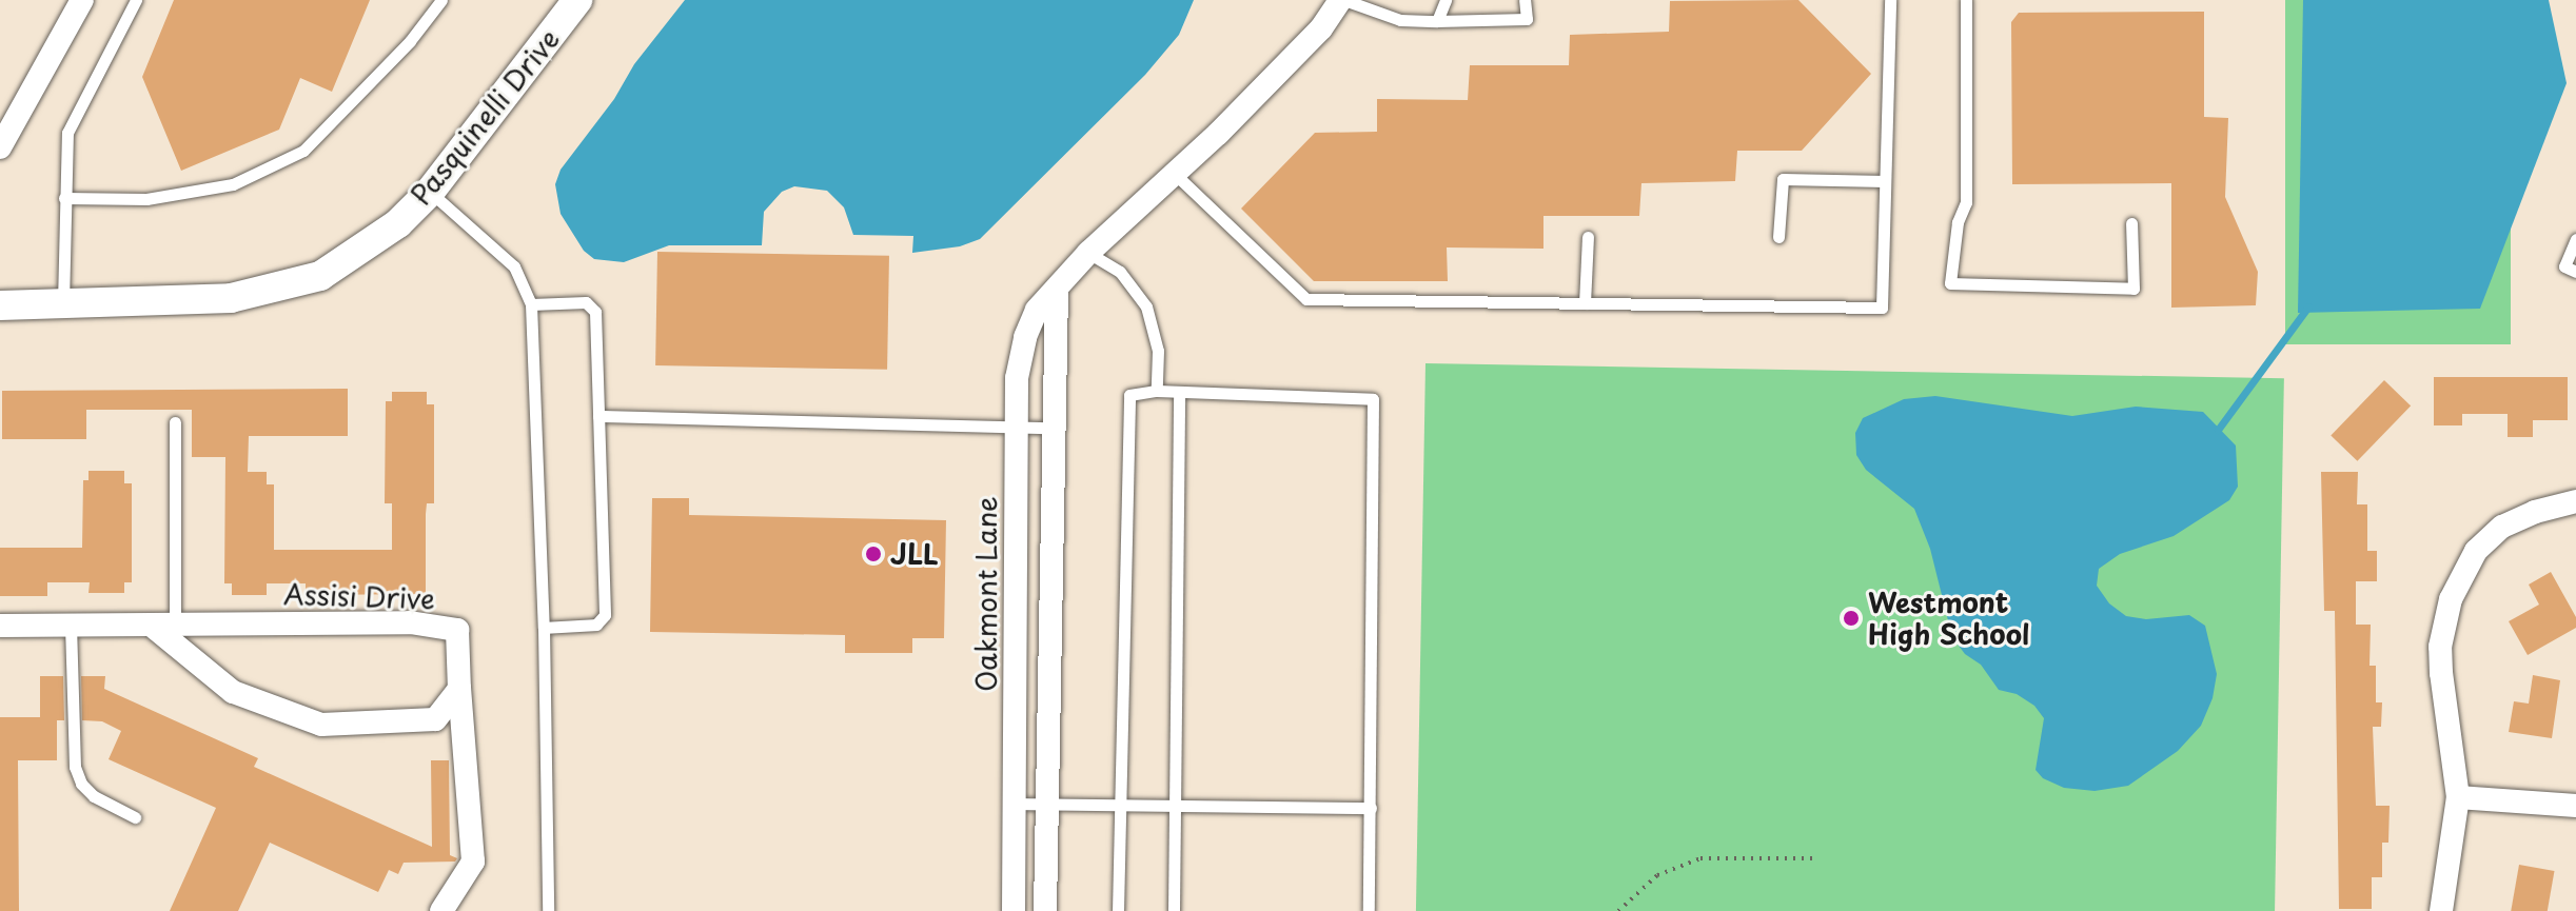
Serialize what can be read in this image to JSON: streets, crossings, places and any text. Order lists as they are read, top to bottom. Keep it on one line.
{"streets":{"street":["Pasquinelli Drive","Oakmont Lane","Assisi Drive"]},"places":["JLL","Westmont High School"]}
